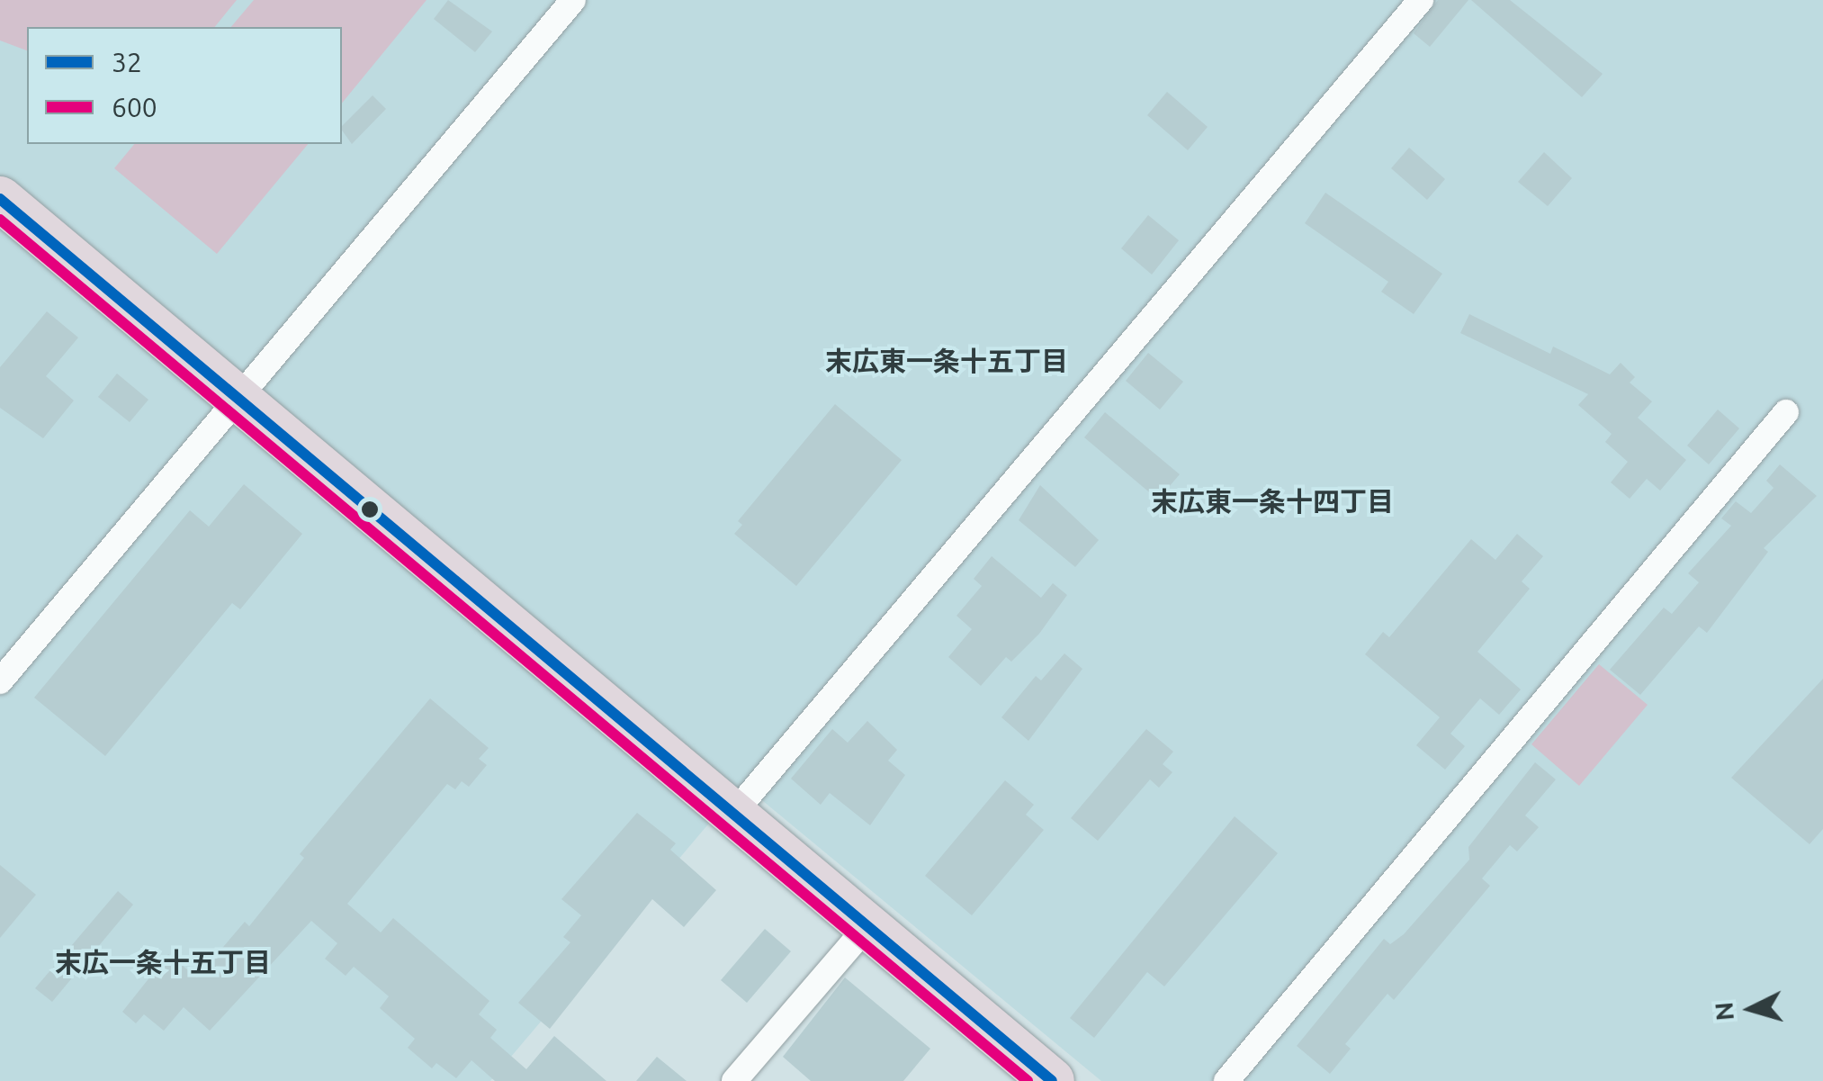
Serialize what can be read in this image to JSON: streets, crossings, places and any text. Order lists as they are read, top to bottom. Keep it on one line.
{"districts":["末広東一条十五丁目","末広東一条十四丁目","末広一条十五丁目"],"lines":["transit line 32","transit line 600"],"legend":["32","600"],"north":"left"}
